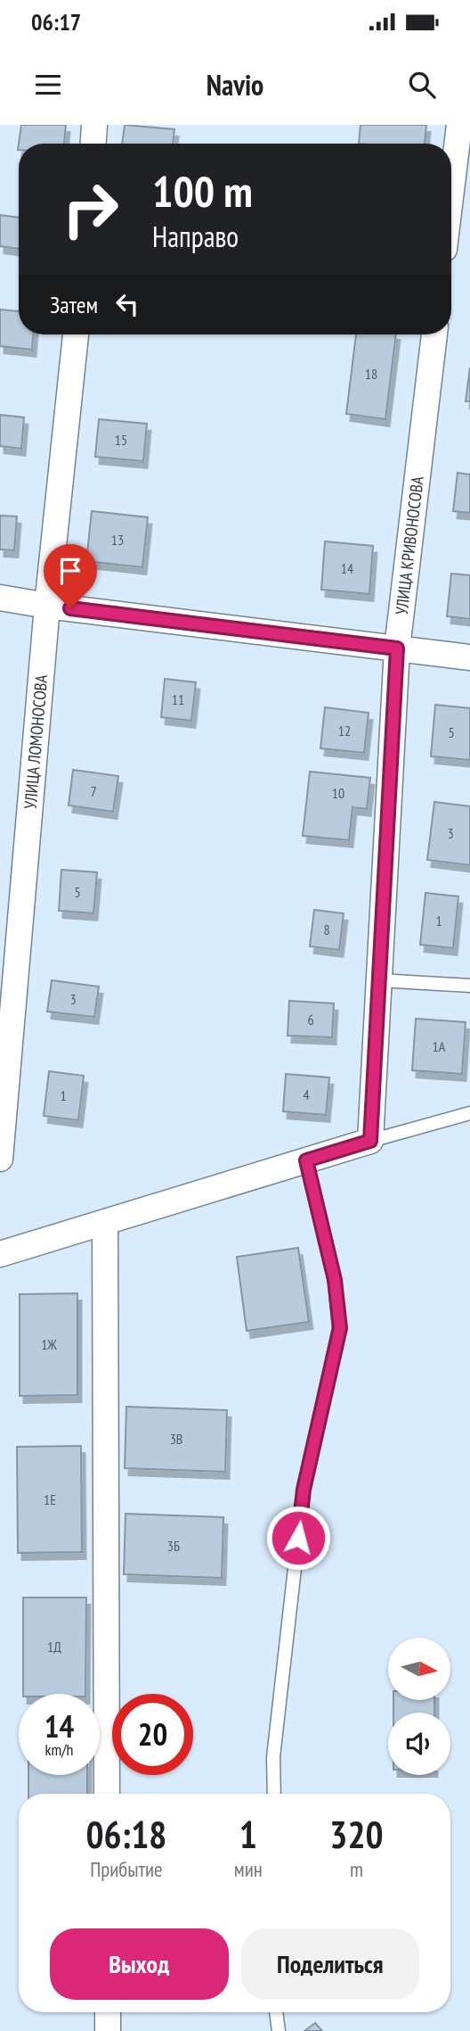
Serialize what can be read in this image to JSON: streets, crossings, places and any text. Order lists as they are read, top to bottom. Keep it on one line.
{"streets":{"street":["УЛИЦА КРИВОНОСОВА","УЛИЦА ЛОМОНОСОВА"]},"house_numbers":["18","15","13","14","11","12","5","7","10","3","5","1","8","3","6","1А","4","1","1Ж","3В","1Е","3Б","1Д"],"north":"right","page":{"status":"06:17","header":"Navio","turn":["100 m","Направо"],"then":"Затем","speed":"14 km/h","limit":"20","eta":["06:18","Прибытие","1","мин","320","m"],"buttons":["Выход","Поделиться"]}}
